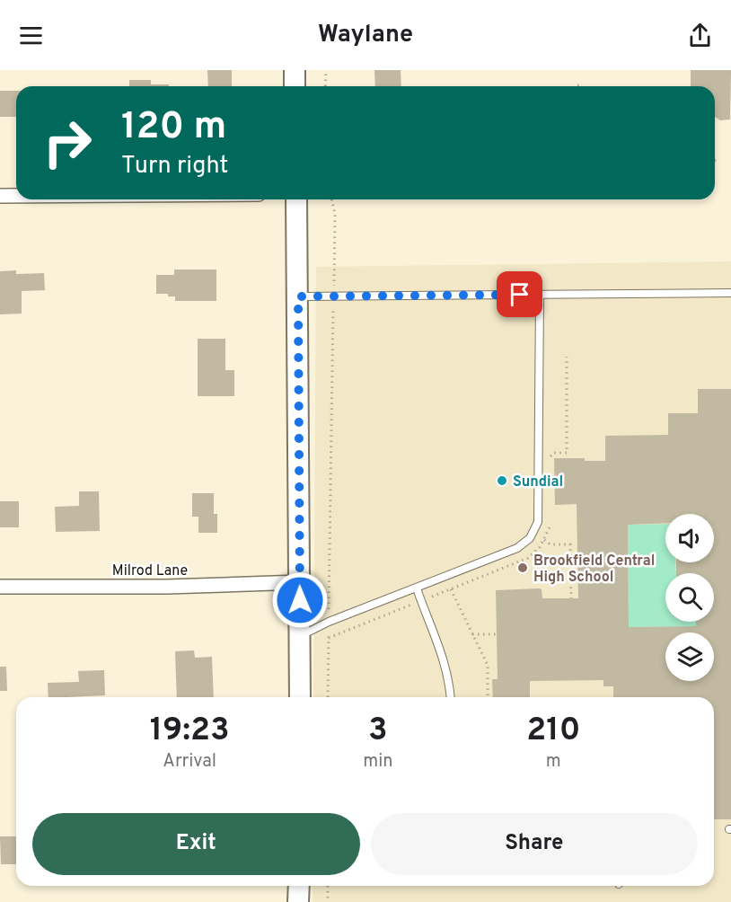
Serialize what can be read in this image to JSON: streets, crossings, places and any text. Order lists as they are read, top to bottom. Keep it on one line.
{"streets":{"street":["Milrod Lane"]},"places":["Sundial","Brookfield Central High School"],"page":{"header":"Waylane","turn":["120 m","Turn right"],"eta":["19:23","Arrival","3","min","210","m"],"buttons":["Exit","Share"]}}
